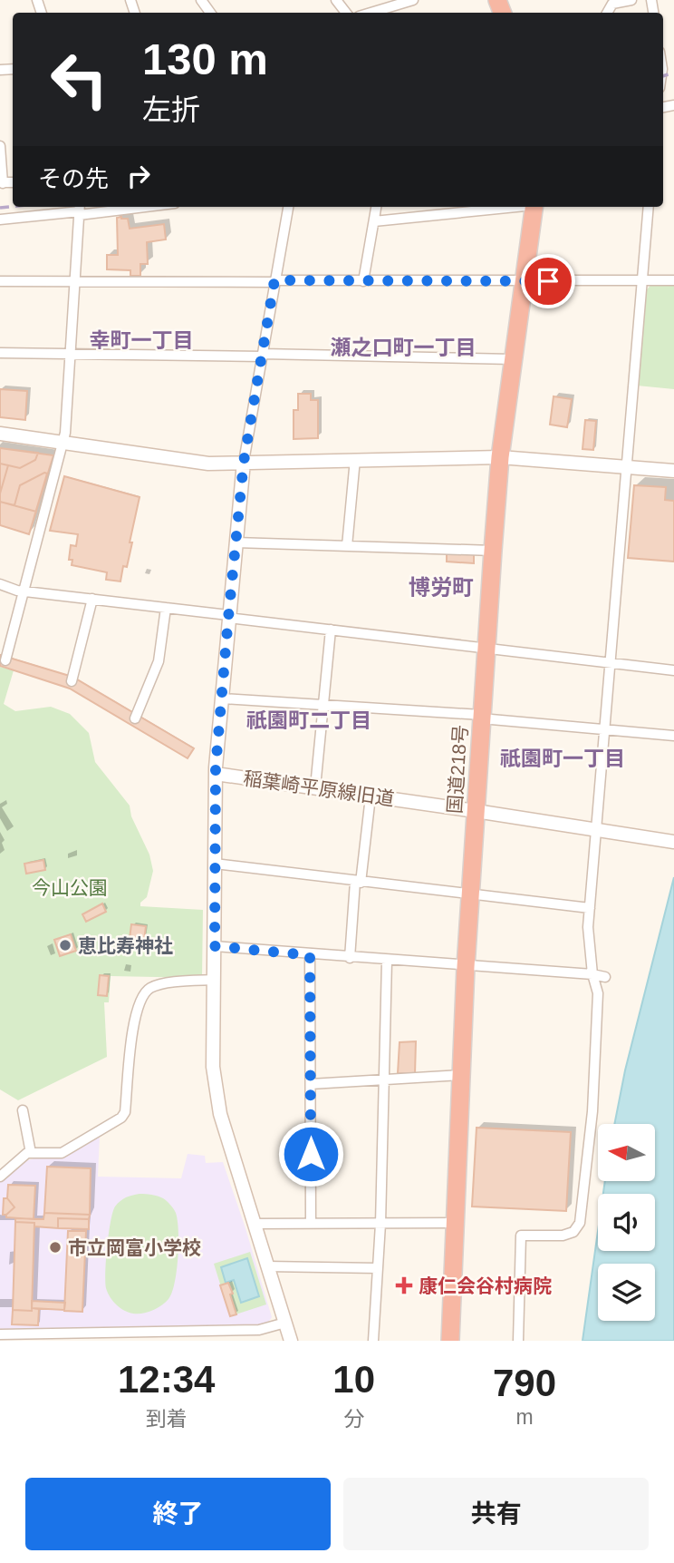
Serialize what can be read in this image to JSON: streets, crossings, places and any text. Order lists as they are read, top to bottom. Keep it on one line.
{"streets":{"highway":["国道218号"],"street":["稲葉崎平原線旧道"]},"crossings":[["国道218号","稲葉崎平原線旧道"]],"districts":["幸町一丁目","瀬之口町一丁目","博労町","祇園町二丁目","祇園町一丁目"],"parks":["今山公園"],"places":{"other":["恵比寿神社","市立岡富小学校"],"health":["康仁会谷村病院"]},"north":"left","page":{"turn":["130 m","左折"],"then":"その先","eta":["12:34","到着","10","分","790","m"],"buttons":["終了","共有"]}}
